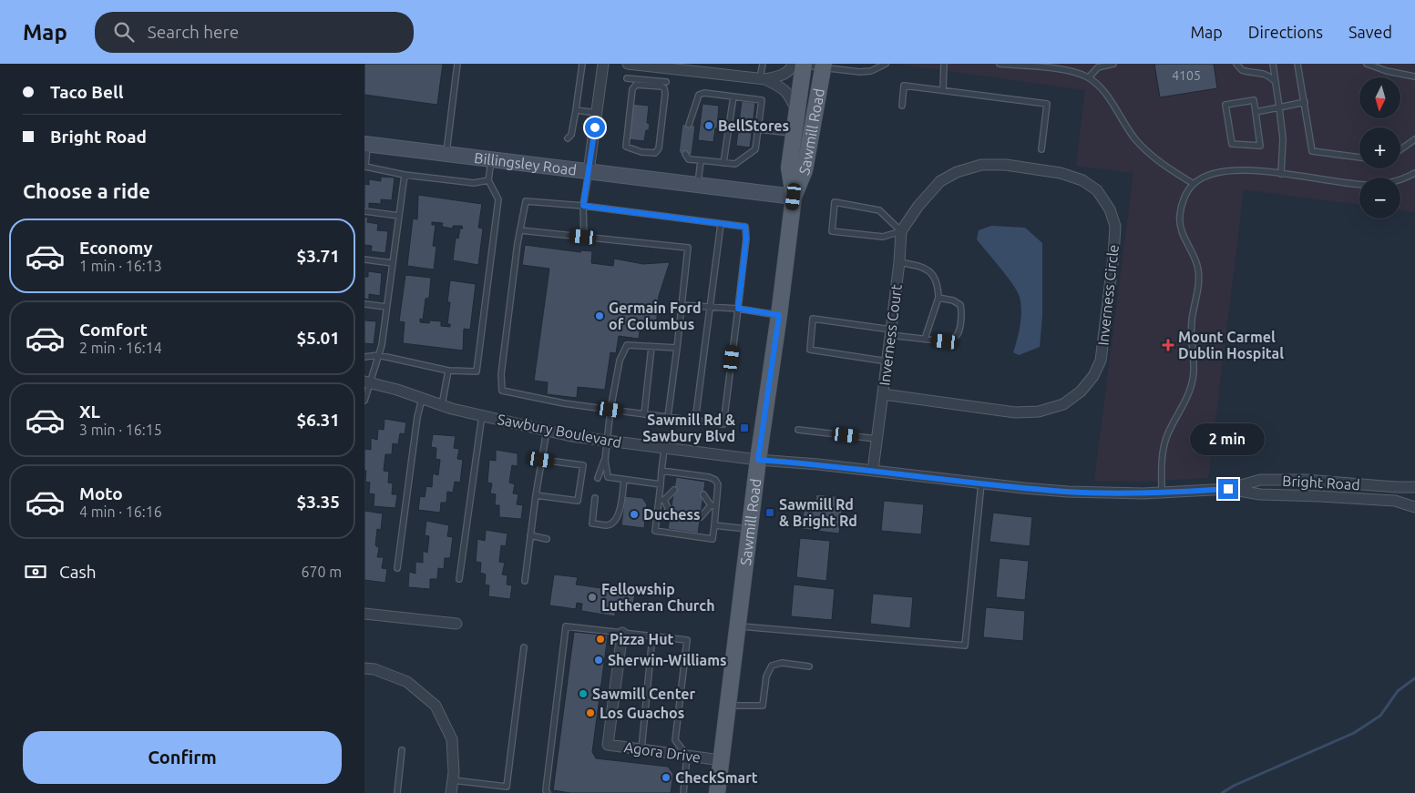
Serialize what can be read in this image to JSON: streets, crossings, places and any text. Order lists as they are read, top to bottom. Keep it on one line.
{"streets":{"main road":["Sawmill Road"],"street":["Billingsley Road","Inverness Circle","Inverness Court","Sawbury Boulevard","Bright Road","Agora Drive"]},"crossings":[["Sawmill Road","Billingsley Road"],["Sawmill Road","Sawbury Boulevard"],["Sawmill Road","Bright Road"],["Sawmill Road","Agora Drive"],["Inverness Circle","Inverness Court"],["Inverness Court","Bright Road"],["Sawbury Boulevard","Bright Road"]],"places":{"other":["BellStores","Germain Ford of Columbus","Duchess","Fellowship Lutheran Church","Pizza Hut","Sherwin-Williams","Sawmill Center","Los Guachos","CheckSmart"],"health":["Mount Carmel Dublin Hospital"],"transit":["Sawmill Rd & Sawbury Blvd","Sawmill Rd & Bright Rd"]},"house_numbers":["4105"],"north":"bottom","page":{"header":"Map","search":"Search here","nav":["Map","Directions","Saved"],"banner":["Taco Bell","Bright Road"],"map_buttons":["+","−"],"heading":"Choose a ride","list":[{"name":"Economy","note":"1 min · 16:13","value":"$3.71"},{"name":"Comfort","note":"2 min · 16:14","value":"$5.01"},{"name":"XL","note":"3 min · 16:15","value":"$6.31"},{"name":"Moto","note":"4 min · 16:16","value":"$3.35"}],"bubble":"2 min","pay":["Cash","670 m"],"buttons":"Confirm"}}
